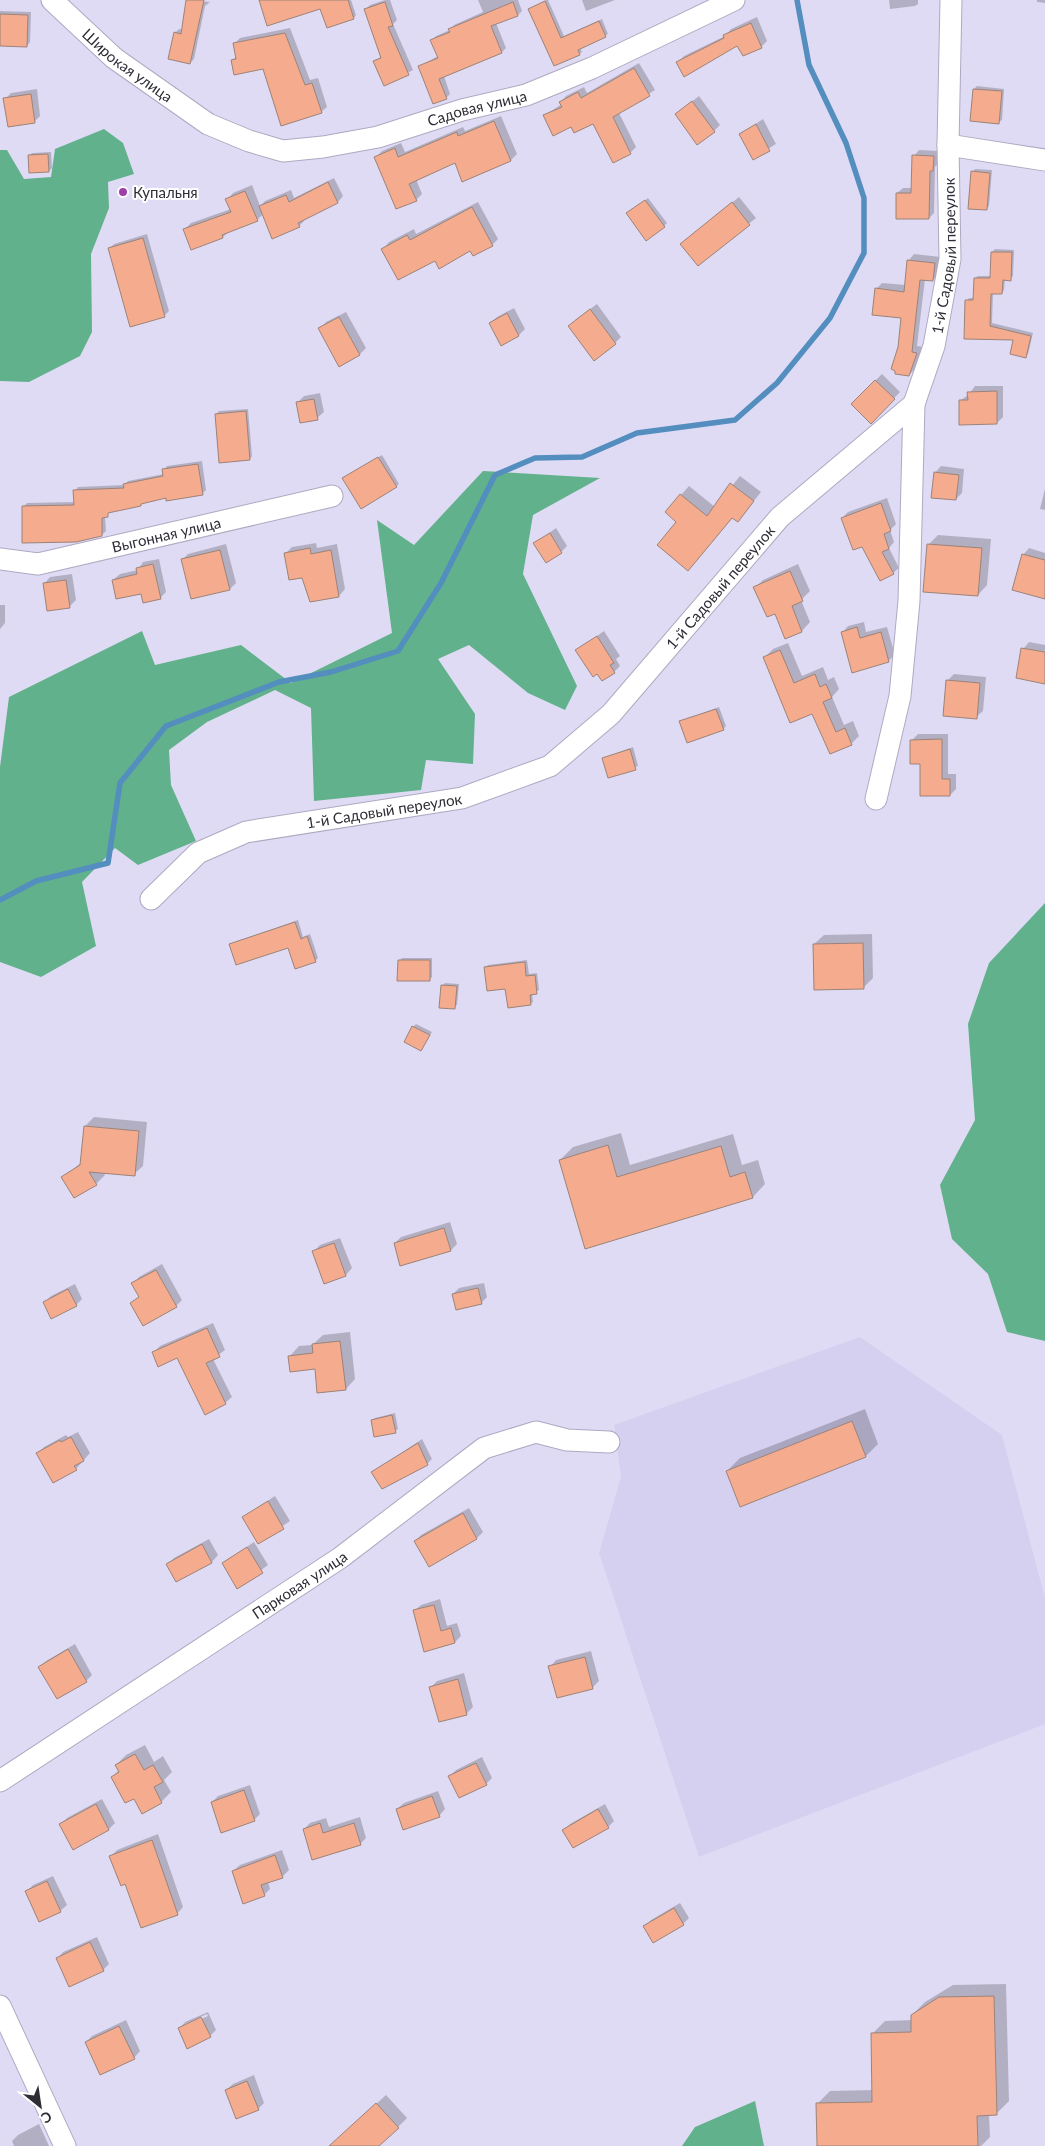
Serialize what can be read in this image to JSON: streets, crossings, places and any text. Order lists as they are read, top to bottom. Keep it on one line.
{"streets":{"street":["Широкая улица","Садовая улица","1-й Садовый переулок","Выгонная улица","Парковая улица"]},"crossings":[["Широкая улица","Садовая улица"]],"places":["Купальня"],"north":"bottom right"}
